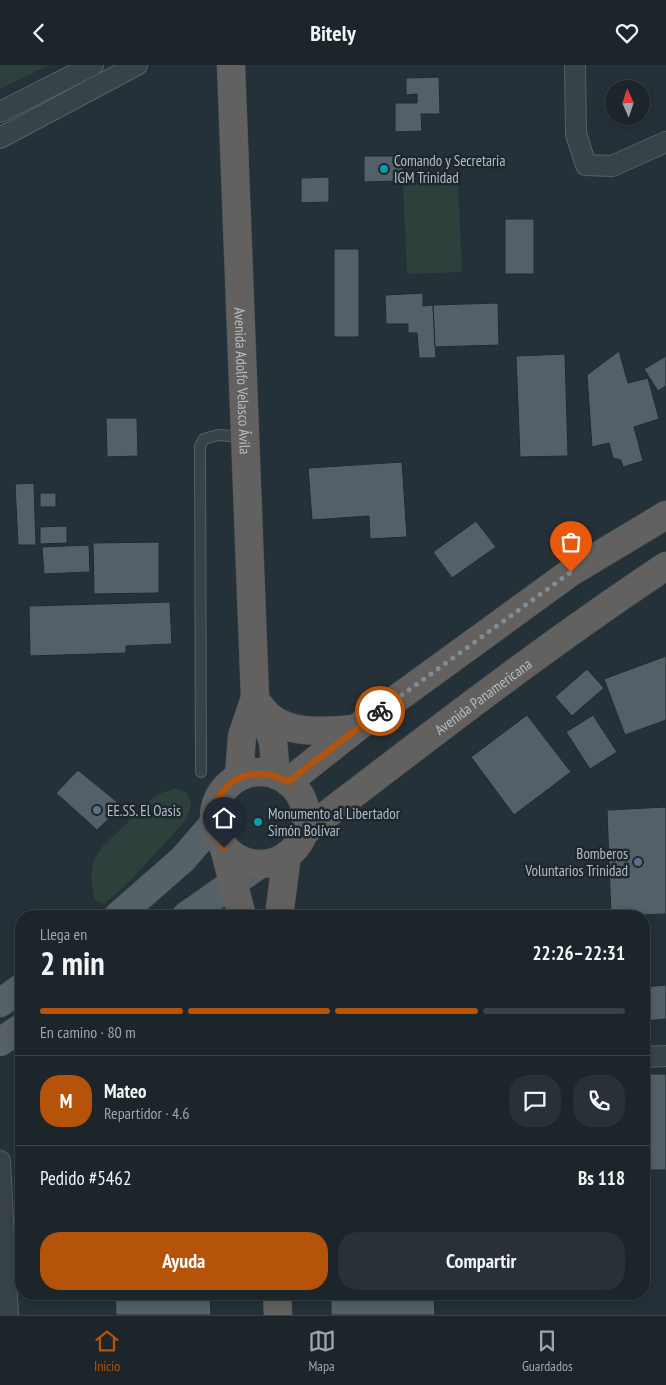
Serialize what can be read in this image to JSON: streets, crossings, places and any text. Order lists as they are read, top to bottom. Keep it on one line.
{"streets":{"highway":["Avenida Adolfo Velasco Ávila","Avenida Panamericana"]},"crossings":[["Avenida Adolfo Velasco Ávila","Avenida Panamericana"]],"places":["Comando y Secretaria IGM Trinidad","EE.SS. El Oasis","Monumento al Libertador Simón Bolívar","Bomberos Voluntarios Trinidad"],"north":"top","page":{"header":"Bitely","heading":["2 min","Llega en","22:26–22:31"],"panel":["Mateo","Repartidor · 4.6","Pedido #5462","Bs 118"],"bar":"En camino · 80 m","round":"M","buttons":["Ayuda","Compartir"],"tabs":["Inicio","Mapa","Guardados"]}}
